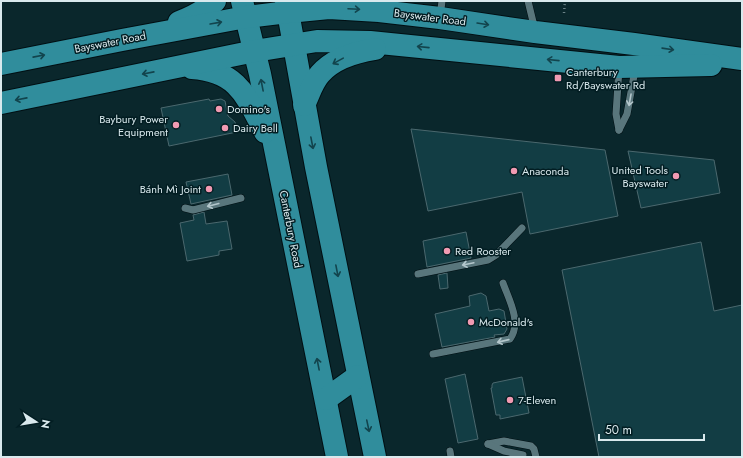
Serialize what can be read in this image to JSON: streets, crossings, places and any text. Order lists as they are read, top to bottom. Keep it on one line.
{"streets":{"main road":["Bayswater Road","Canterbury Road"]},"crossings":[["Bayswater Road","Canterbury Road"]],"places":{"transit":["Canterbury Rd/Bayswater Rd"],"other":["Domino's","Baybury Power Equipment","Dairy Bell","Anaconda","United Tools Bayswater","Bánh Mì Joint","Red Rooster","McDonald's","7-Eleven"]},"scale_bar":"50 m","north":"right"}
